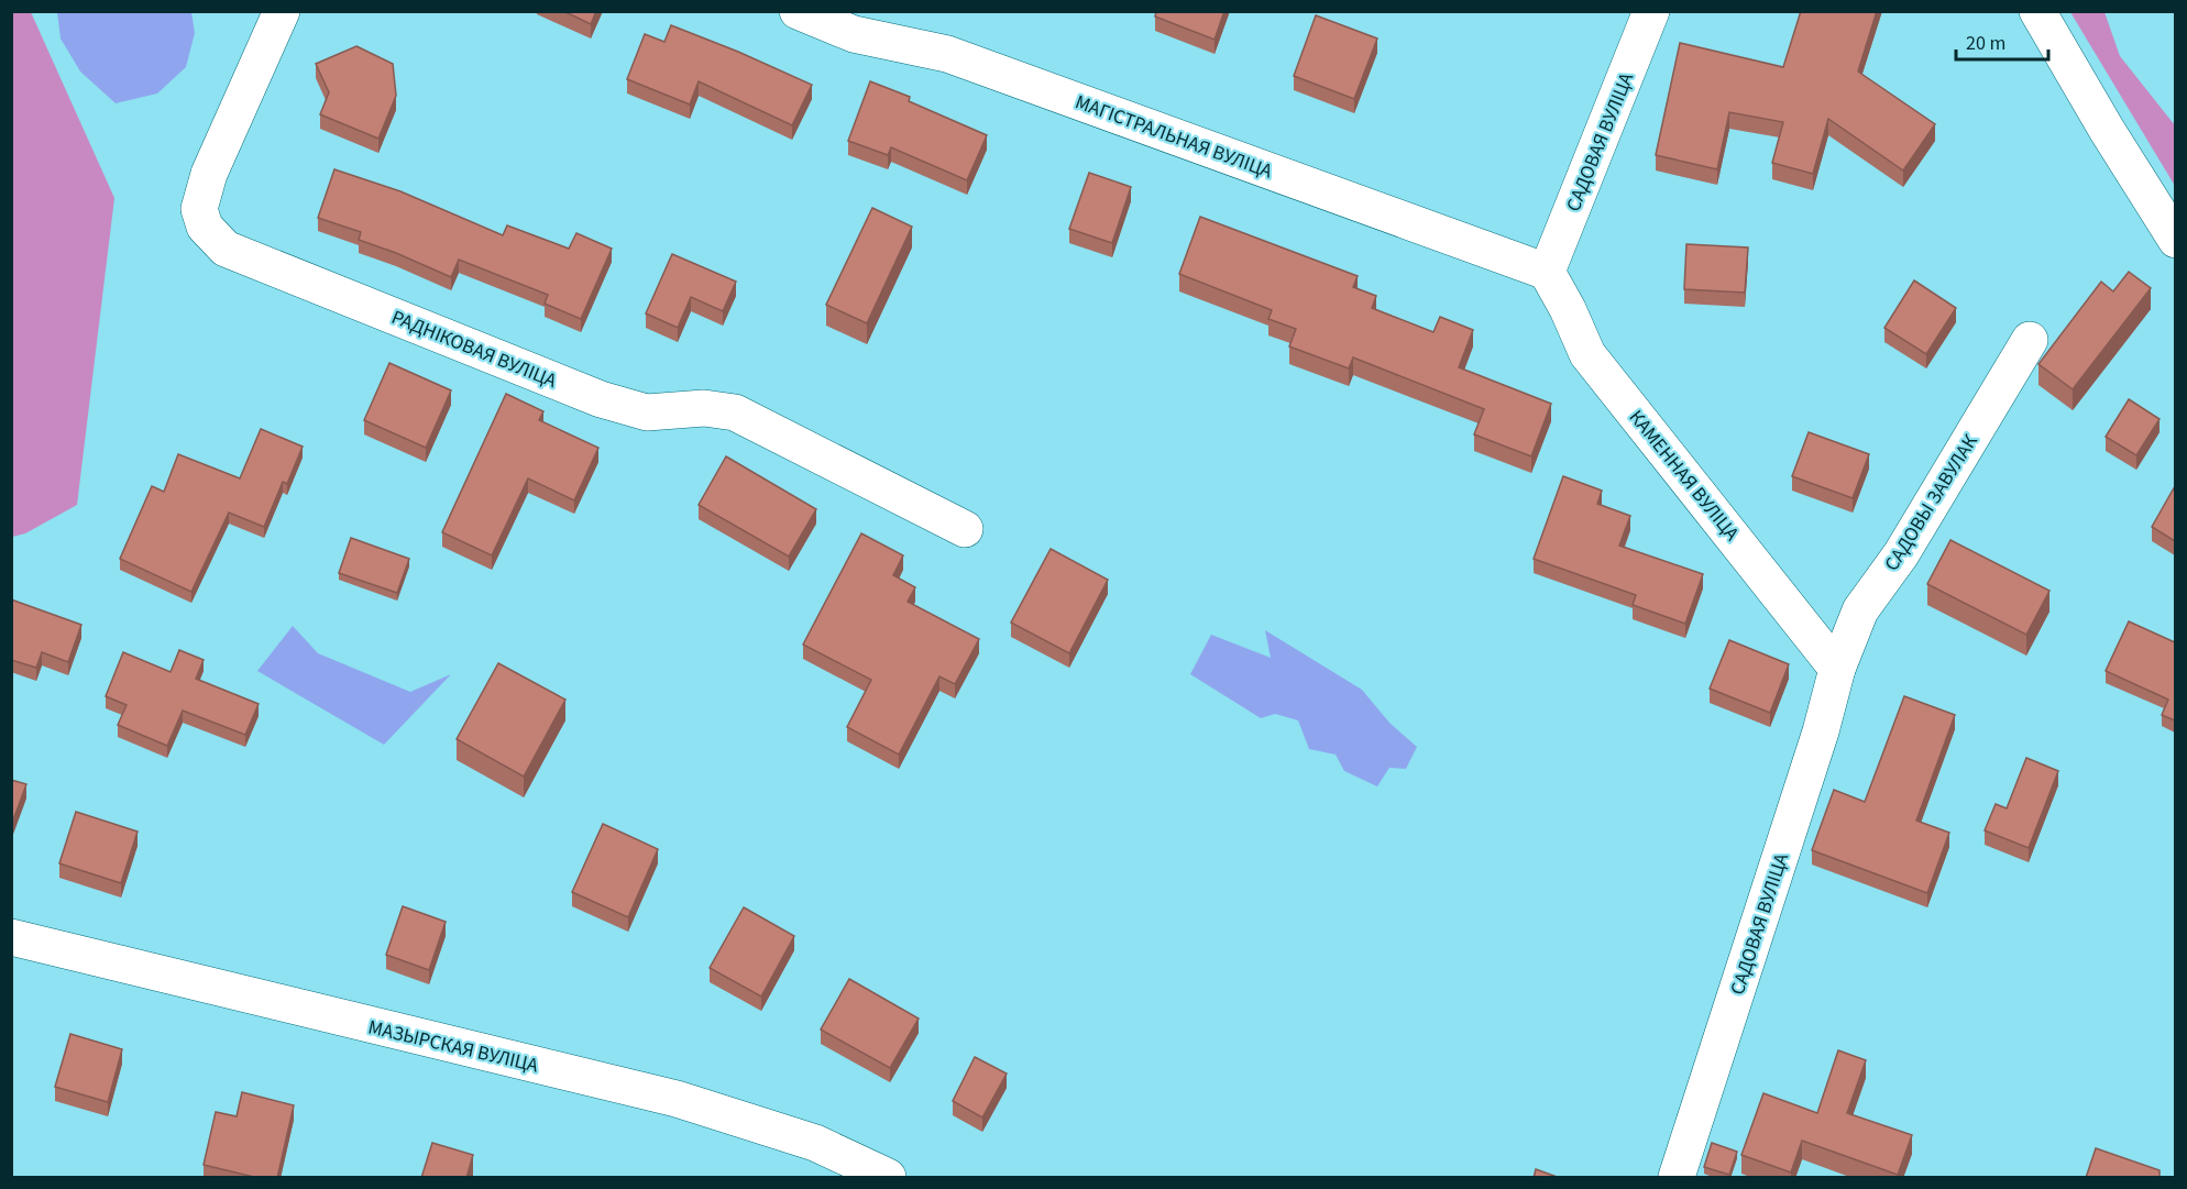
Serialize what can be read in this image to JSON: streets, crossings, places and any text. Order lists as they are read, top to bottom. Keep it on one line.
{"streets":{"street":["МАГІСТРАЛЬНАЯ ВУЛІЦА","САДОВАЯ ВУЛІЦА","РАДНІКОВАЯ ВУЛІЦА","КАМЕННАЯ ВУЛІЦА","САДОВЫ ЗАВУЛАК","МАЗЫРСКАЯ ВУЛІЦА"]},"crossings":[["МАГІСТРАЛЬНАЯ ВУЛІЦА","САДОВАЯ ВУЛІЦА"],["МАГІСТРАЛЬНАЯ ВУЛІЦА","КАМЕННАЯ ВУЛІЦА"],["САДОВАЯ ВУЛІЦА","КАМЕННАЯ ВУЛІЦА"],["САДОВАЯ ВУЛІЦА","САДОВЫ ЗАВУЛАК"],["КАМЕННАЯ ВУЛІЦА","САДОВЫ ЗАВУЛАК"]],"scale_bar":"20 m"}
